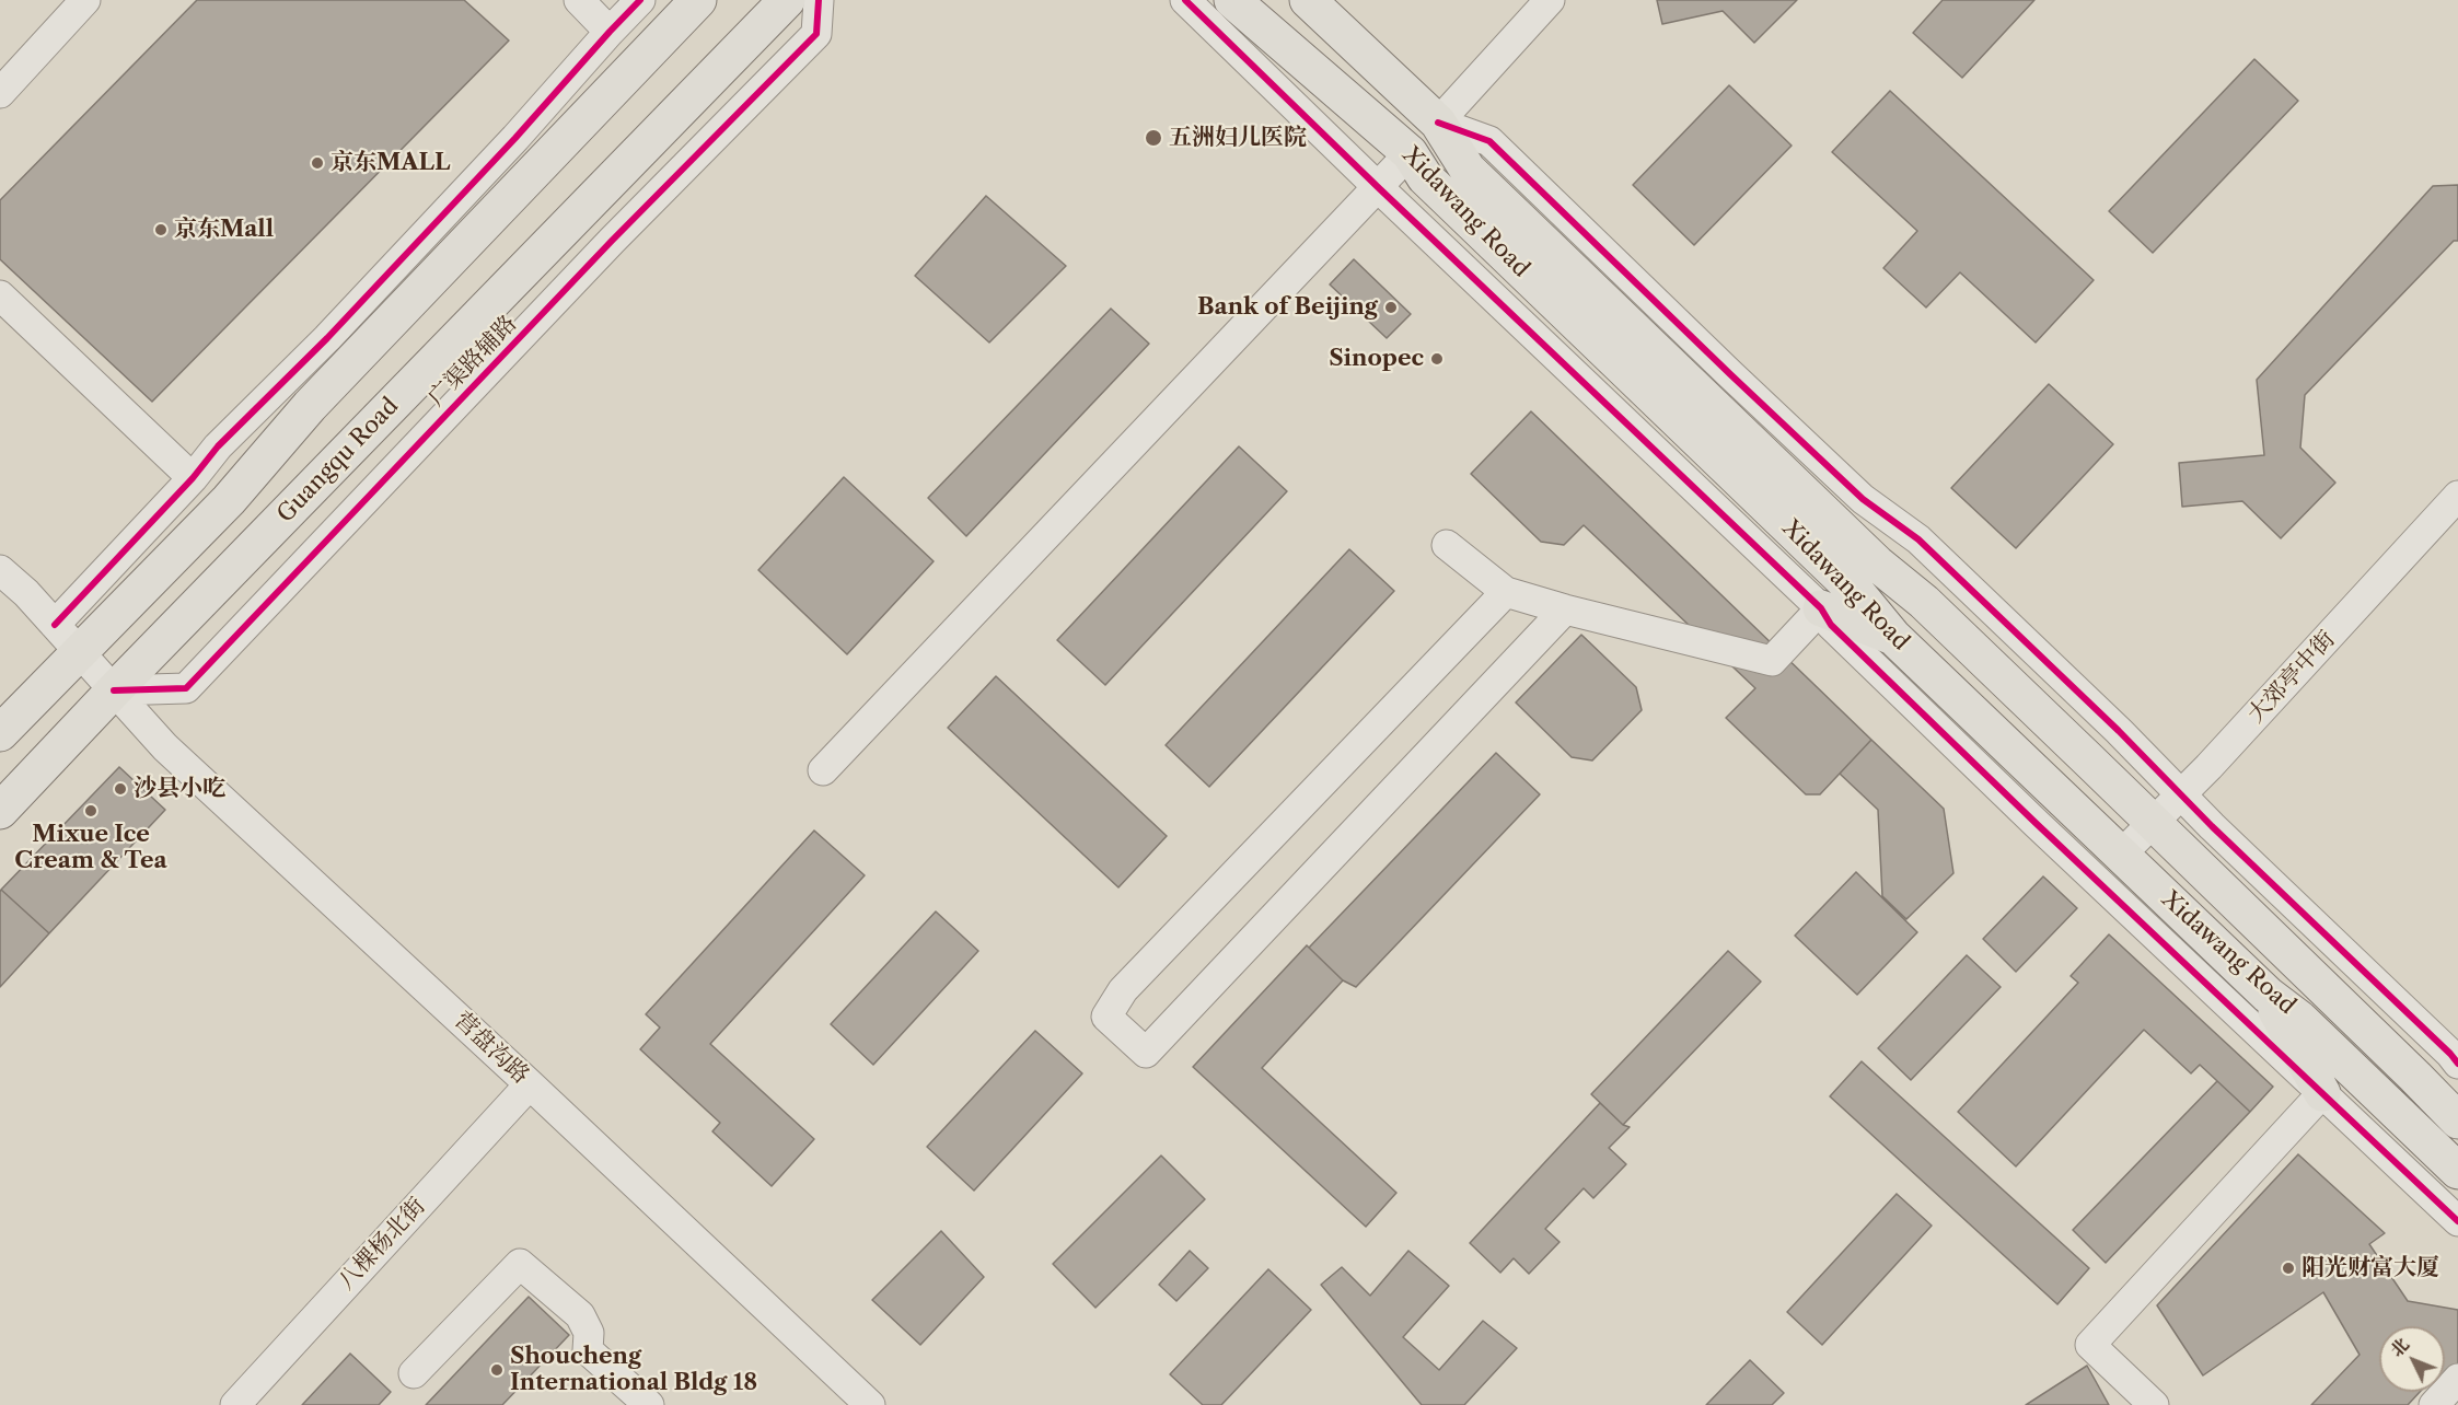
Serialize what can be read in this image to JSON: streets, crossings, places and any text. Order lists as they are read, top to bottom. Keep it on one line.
{"streets":{"main road":["Xidawang Road","Guangqu Road"],"street":["广渠路辅路","大郊亭中街","营盘沟路","八棵杨北街"]},"crossings":[["Xidawang Road","大郊亭中街"],["广渠路辅路","Guangqu Road"],["广渠路辅路","营盘沟路"],["Guangqu Road","营盘沟路"],["营盘沟路","八棵杨北街"]],"places":["五洲妇儿医院","京东MALL","京东Mall","Bank of Beijing","Sinopec","沙县小吃","Mixue Ice Cream & Tea","阳光财富大厦","Shoucheng International Bldg 18"],"north":"top left"}
